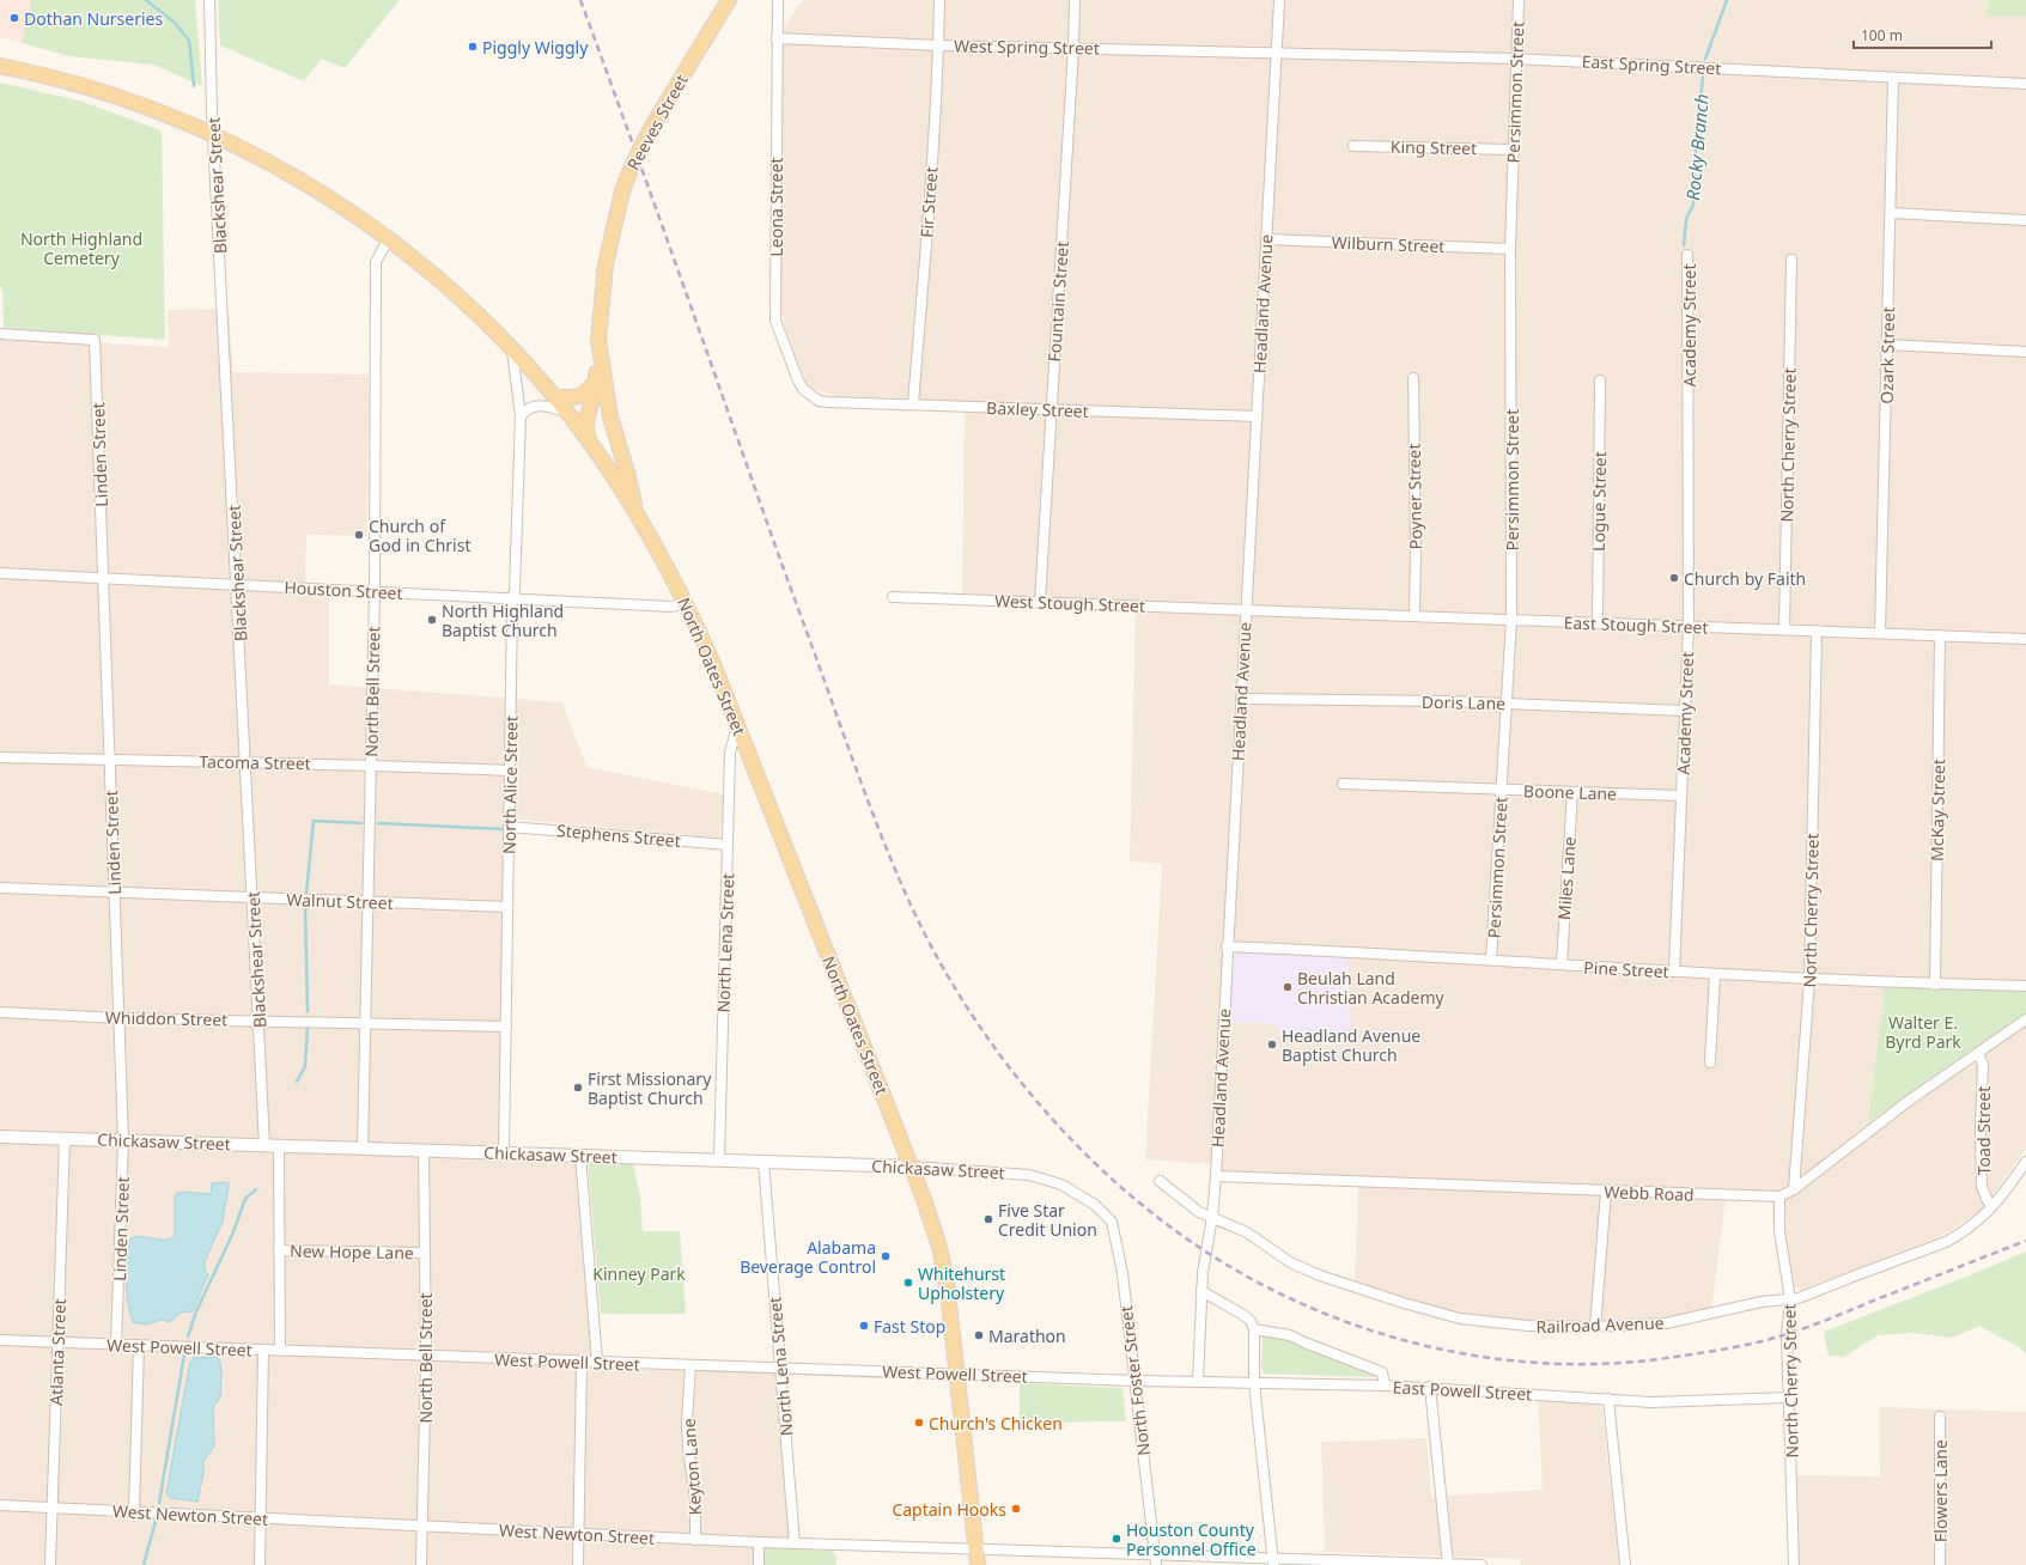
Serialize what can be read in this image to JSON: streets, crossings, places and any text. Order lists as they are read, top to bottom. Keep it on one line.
{"streets":{"main road":["Reeves Street","North Oates Street"],"street":["West Spring Street","East Spring Street","Persimmon Street","King Street","Blackshear Street","Fir Street","Leona Street","Wilburn Street","Fountain Street","Headland Avenue","Academy Street","Ozark Street","Baxley Street","North Cherry Street","Linden Street","Poyner Street","Logue Street","Houston Street","West Stough Street","East Stough Street","North Bell Street","Doris Lane","Tacoma Street","North Alice Street","Boone Lane","McKay Street","Stephens Street","Miles Lane","Walnut Street","North Lena Street","Pine Street","Whiddon Street","Toad Street","Chickasaw Street","Webb Road","New Hope Lane","Railroad Avenue","West Powell Street","Atlanta Street","North Foster Street","East Powell Street","Keyton Lane","Flowers Lane","West Newton Street"]},"crossings":[["West Spring Street","East Spring Street"],["West Spring Street","Fir Street"],["West Spring Street","Leona Street"],["West Spring Street","Fountain Street"],["West Spring Street","Headland Avenue"],["East Spring Street","Persimmon Street"],["East Spring Street","Headland Avenue"],["East Spring Street","Ozark Street"],["Persimmon Street","King Street"],["Persimmon Street","Wilburn Street"],["Persimmon Street","East Stough Street"],["Persimmon Street","Doris Lane"],["Persimmon Street","Boone Lane"],["Persimmon Street","Pine Street"],["Reeves Street","North Oates Street"],["Blackshear Street","Houston Street"],["Blackshear Street","Tacoma Street"],["Blackshear Street","Walnut Street"],["Blackshear Street","Whiddon Street"],["Blackshear Street","Chickasaw Street"],["Fir Street","Baxley Street"],["Leona Street","Baxley Street"],["Wilburn Street","Headland Avenue"],["Fountain Street","Baxley Street"],["Fountain Street","West Stough Street"],["Headland Avenue","Baxley Street"],["Headland Avenue","West Stough Street"],["Headland Avenue","East Stough Street"],["Headland Avenue","Doris Lane"],["Headland Avenue","Pine Street"],["Headland Avenue","Webb Road"],["Headland Avenue","Railroad Avenue"],["Headland Avenue","East Powell Street"],["Academy Street","East Stough Street"],["Academy Street","Doris Lane"],["Academy Street","Boone Lane"],["Academy Street","Pine Street"],["Ozark Street","East Stough Street"],["North Cherry Street","East Stough Street"],["North Cherry Street","Pine Street"],["North Cherry Street","Webb Road"],["North Cherry Street","Railroad Avenue"],["North Cherry Street","East Powell Street"],["Linden Street","Houston Street"],["Linden Street","Tacoma Street"],["Linden Street","Walnut Street"],["Linden Street","Whiddon Street"],["Linden Street","Chickasaw Street"],["Linden Street","West Powell Street"],["Poyner Street","East Stough Street"],["Logue Street","East Stough Street"],["Houston Street","North Oates Street"],["Houston Street","North Bell Street"],["Houston Street","North Alice Street"],["West Stough Street","East Stough Street"],["East Stough Street","McKay Street"],["North Oates Street","North Lena Street"],["North Oates Street","Chickasaw Street"],["North Oates Street","West Powell Street"],["North Oates Street","West Newton Street"],["North Bell Street","Tacoma Street"],["North Bell Street","Walnut Street"],["North Bell Street","Whiddon Street"],["North Bell Street","Chickasaw Street"],["North Bell Street","New Hope Lane"],["North Bell Street","West Powell Street"],["North Bell Street","West Newton Street"],["Tacoma Street","North Alice Street"],["North Alice Street","Stephens Street"],["North Alice Street","Walnut Street"],["North Alice Street","Whiddon Street"],["North Alice Street","Chickasaw Street"],["Boone Lane","Miles Lane"],["McKay Street","Pine Street"],["Stephens Street","North Lena Street"],["Miles Lane","Pine Street"],["North Lena Street","Chickasaw Street"],["North Lena Street","West Powell Street"],["North Lena Street","West Newton Street"],["Toad Street","Webb Road"],["Toad Street","Railroad Avenue"],["Chickasaw Street","Atlanta Street"],["Chickasaw Street","North Foster Street"],["West Powell Street","Atlanta Street"],["West Powell Street","North Foster Street"],["West Powell Street","East Powell Street"],["West Powell Street","Keyton Lane"],["Atlanta Street","West Newton Street"],["North Foster Street","East Powell Street"],["North Foster Street","West Newton Street"],["Keyton Lane","West Newton Street"]],"water":["Rocky Branch"],"parks":["North Highland Cemetery","Walter E. Byrd Park","Kinney Park"],"places":["Dothan Nurseries","Piggly Wiggly","Church of God in Christ","Church by Faith","North Highland Baptist Church","Beulah Land Christian Academy","Headland Avenue Baptist Church","First Missionary Baptist Church","Five Star Credit Union","Alabama Beverage Control","Whitehurst Upholstery","Fast Stop","Marathon","Church's Chicken","Captain Hooks","Houston County Personnel Office"],"scale_bar":"100 m"}
